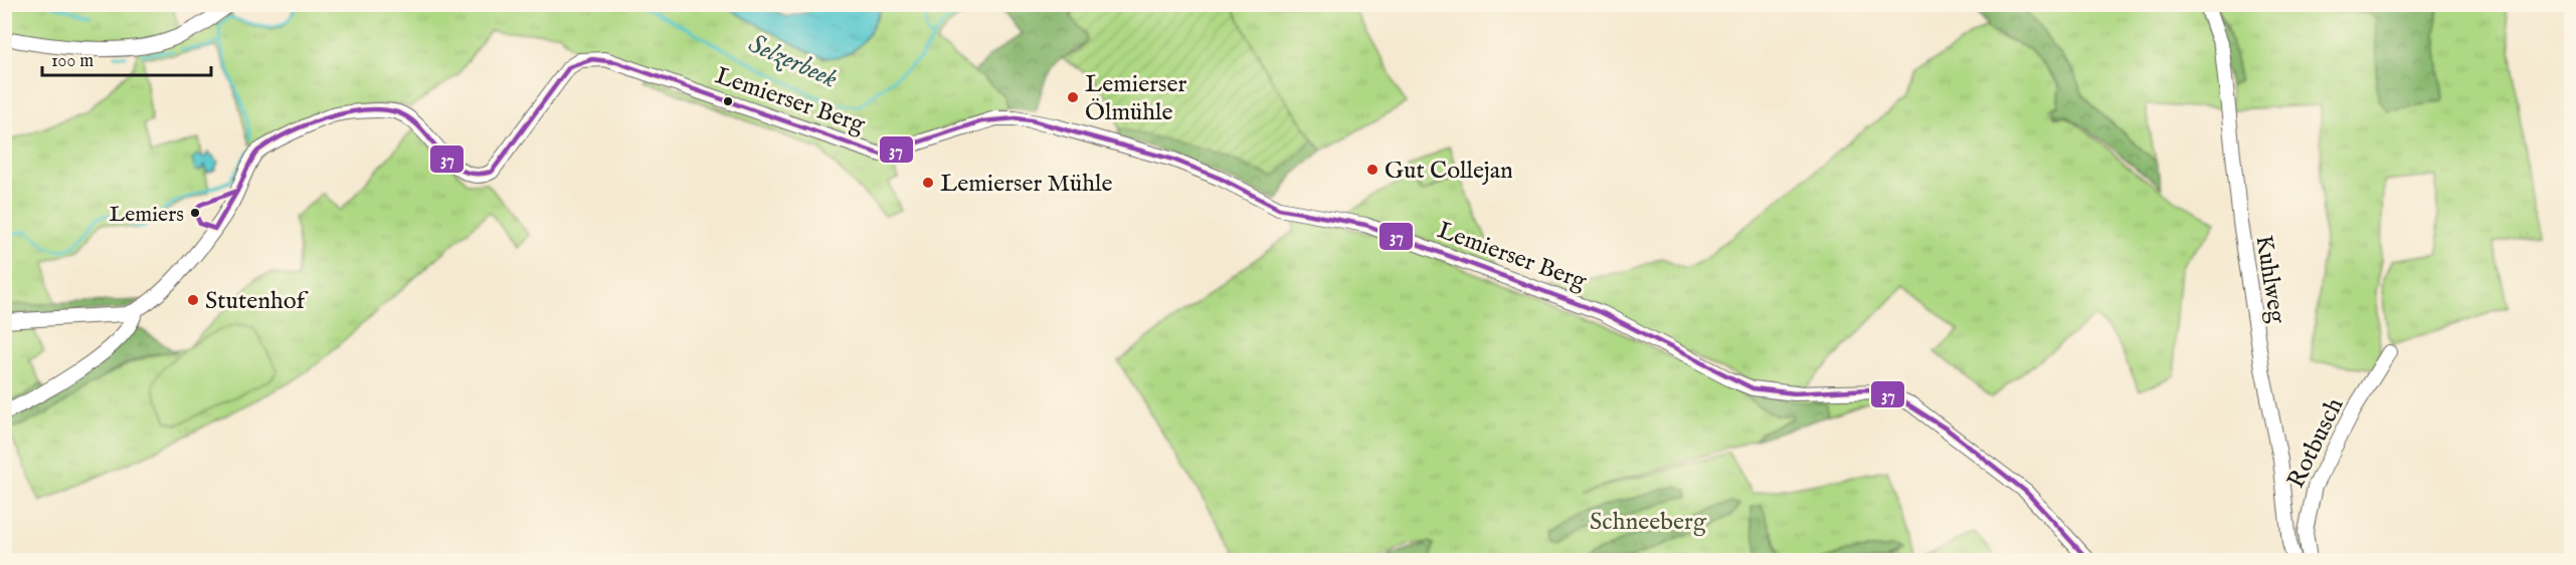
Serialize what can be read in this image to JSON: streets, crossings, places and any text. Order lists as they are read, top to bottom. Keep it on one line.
{"streets":{"street":["Lemierser Berg","Kuhlweg","Rotbusch"]},"water":["Selzerbeek"],"parks":["Schneeberg"],"places":["Lemierser Ölmühle","Gut Collejan","Lemierser Mühle","Lemiers","Stutenhof"],"lines":["transit line 37"],"scale_bar":"100 m"}
